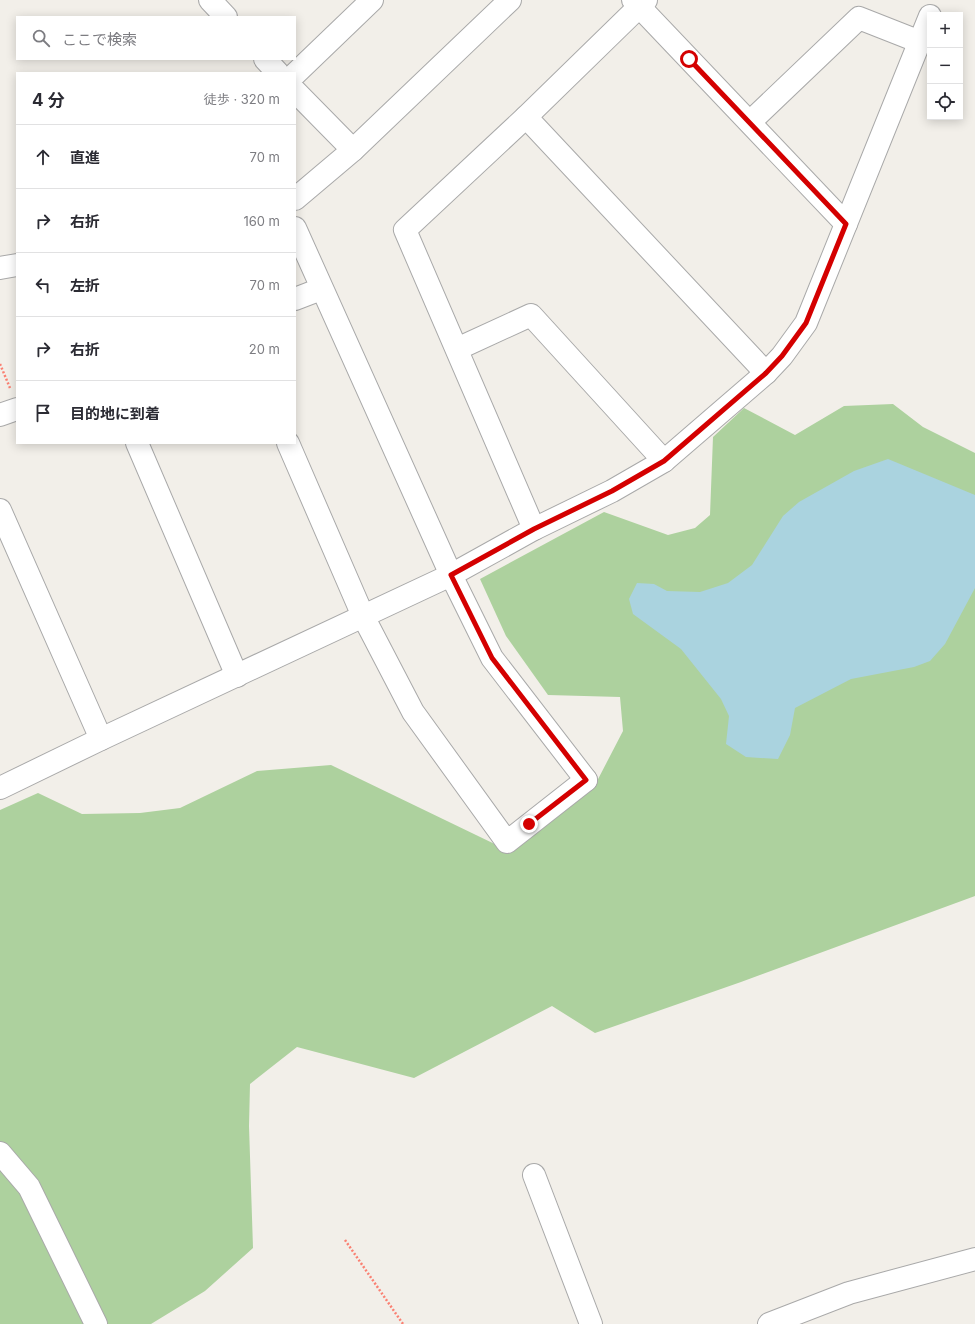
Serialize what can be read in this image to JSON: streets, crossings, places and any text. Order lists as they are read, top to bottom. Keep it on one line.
{"page":{"map_buttons":["+","−"],"search":"ここで検索","heading":["4 分","徒歩 · 320 m"],"list":[["直進","70 m"],["右折","160 m"],["左折","70 m"],["右折","20 m"],"目的地に到着"]}}
